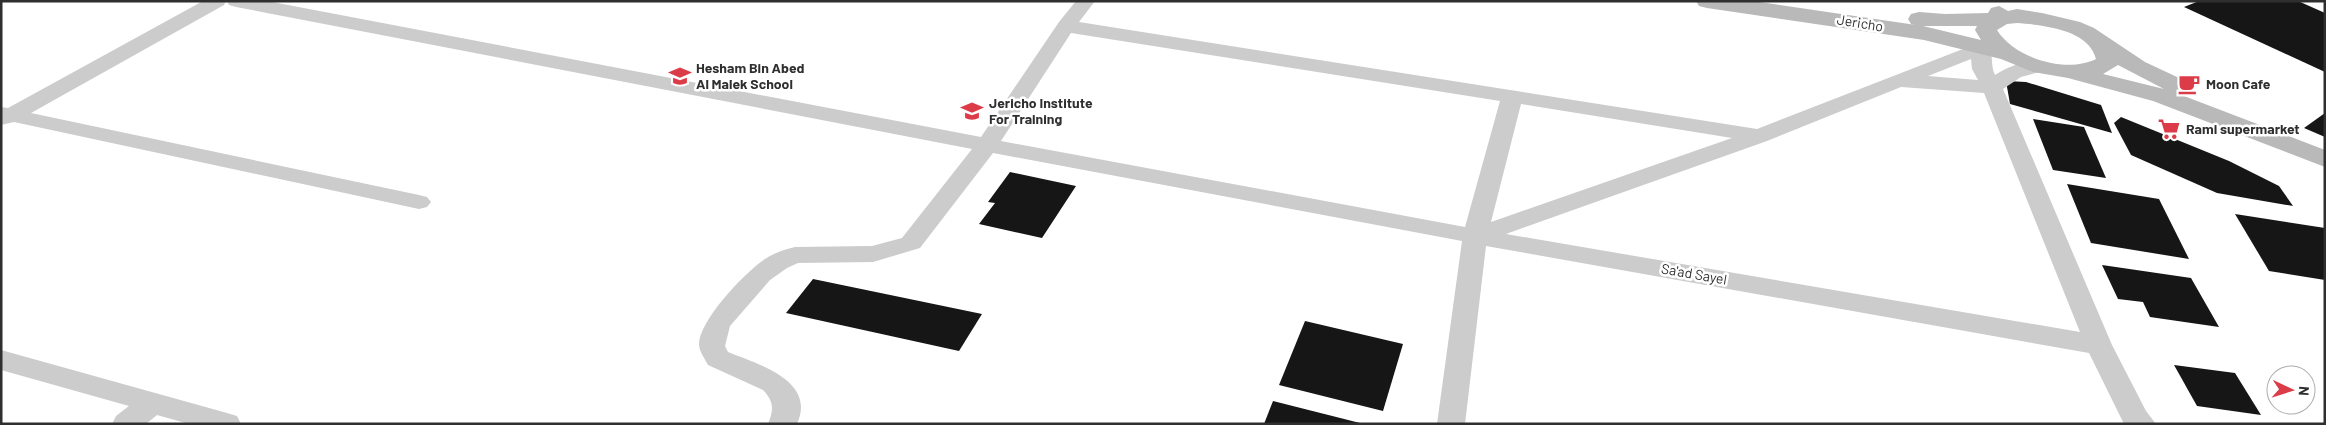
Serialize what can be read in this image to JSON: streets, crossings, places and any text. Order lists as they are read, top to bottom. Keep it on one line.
{"streets":{"main road":["Jericho"],"street":["Sa'ad Sayel"]},"places":{"school or university":["Hesham Bin Abed Al Malek School","Jericho Institute For Training"],"cafe":["Moon Cafe"],"supermarket":["Rami supermarket"]},"north":"right"}
